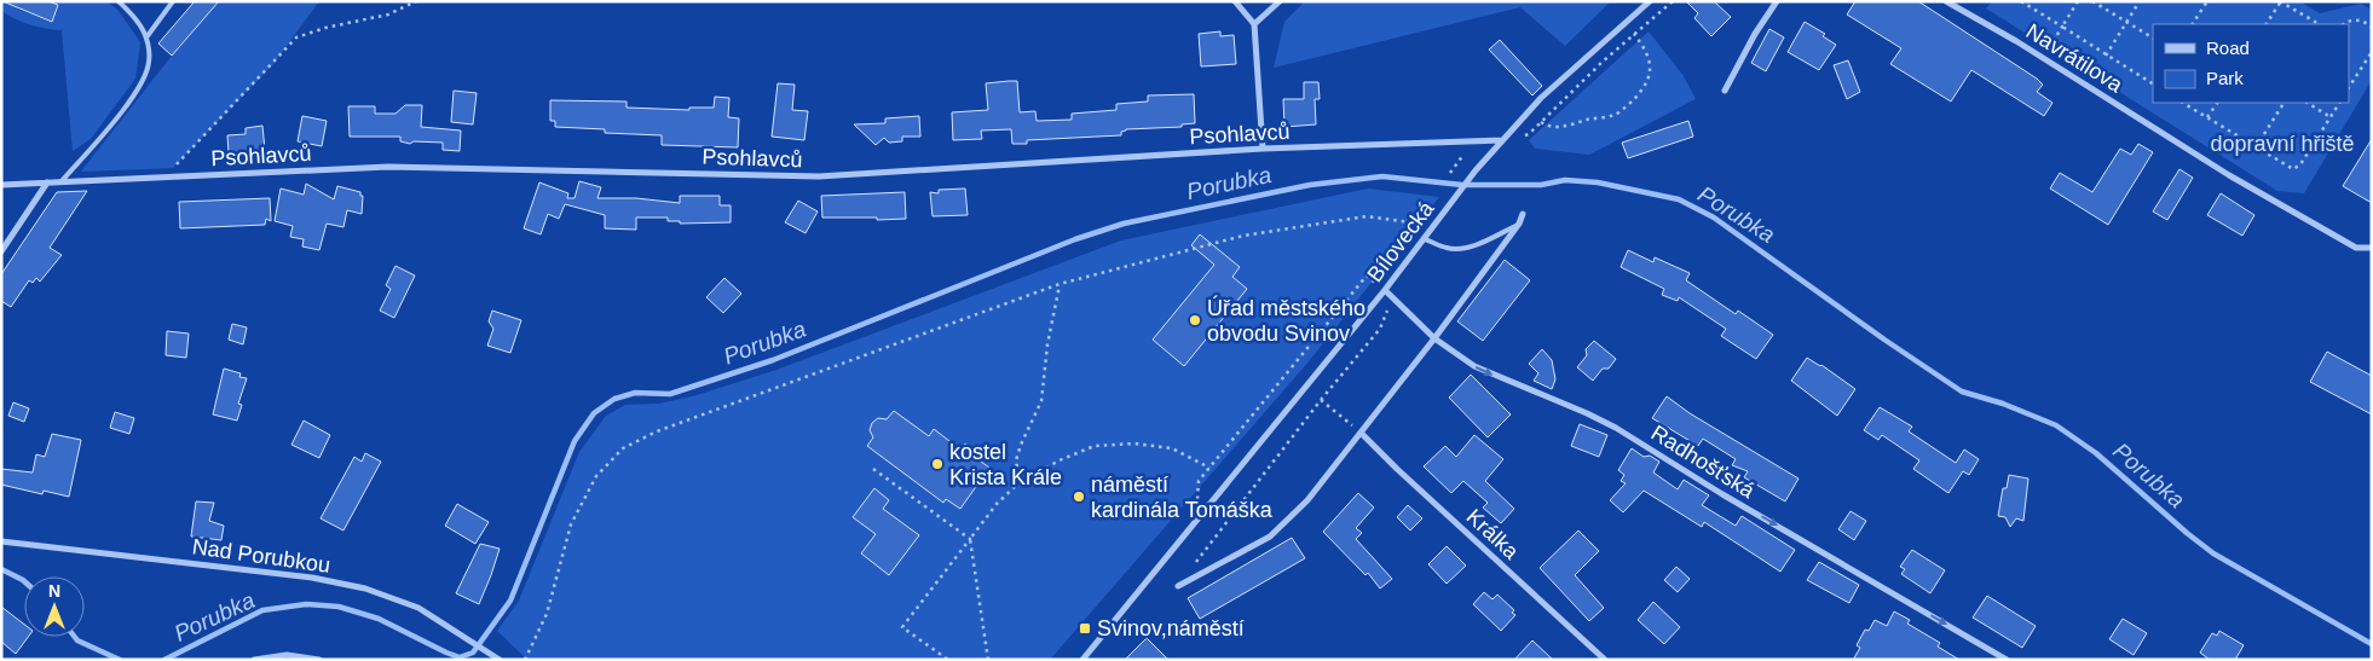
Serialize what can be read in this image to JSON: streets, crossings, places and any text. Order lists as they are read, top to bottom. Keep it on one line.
{"streets":{"street":["Navrátilova","Psohlavců","Bílovecká","Radhošťská","Králka","Nad Porubkou"]},"crossings":[["Psohlavců","Bílovecká"],["Bílovecká","Radhošťská"]],"one_way":["Radhošťská"],"water":["Porubka"],"parks":["dopravní hřiště"],"places":{"other":["Úřad městského obvodu Svinov","kostel Krista Krále","náměstí kardinála Tomáška"],"transit":["Svinov,náměstí"]},"legend":["Road","Park"],"north":"top"}
